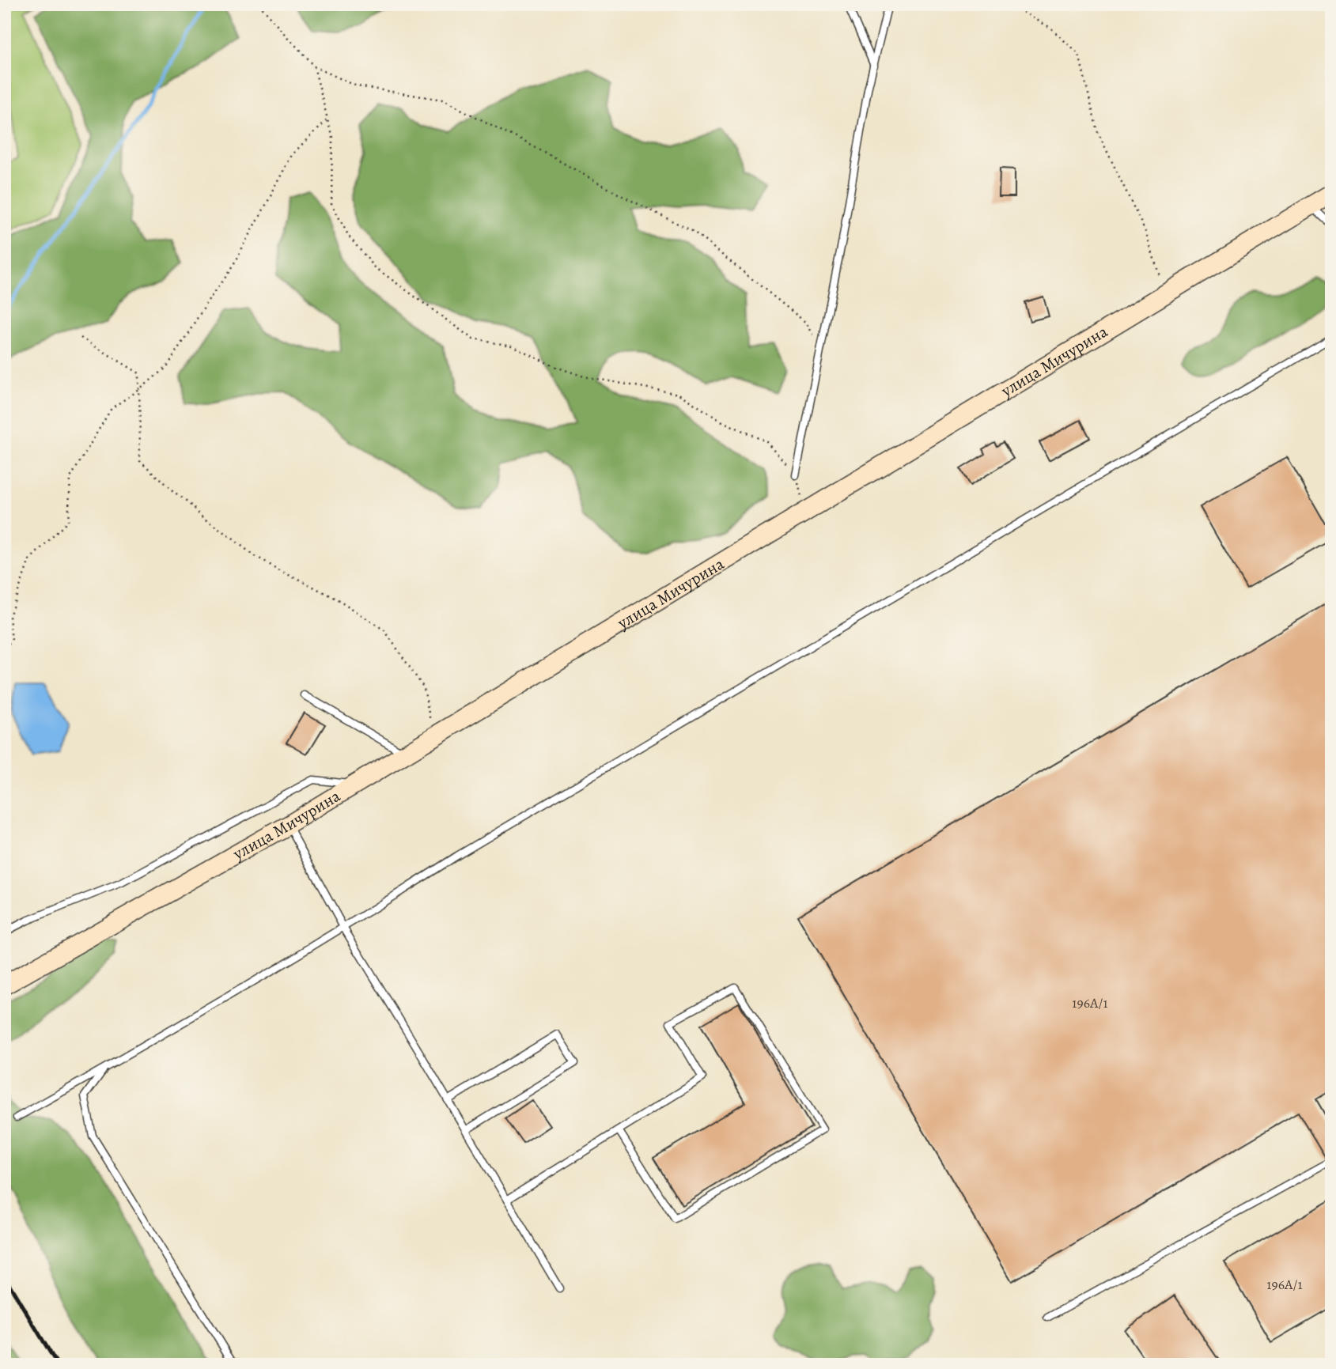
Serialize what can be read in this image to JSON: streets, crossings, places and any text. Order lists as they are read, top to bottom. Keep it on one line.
{"streets":{"main road":["улица Мичурина"]},"house_numbers":["196А/1","196А/1"]}
